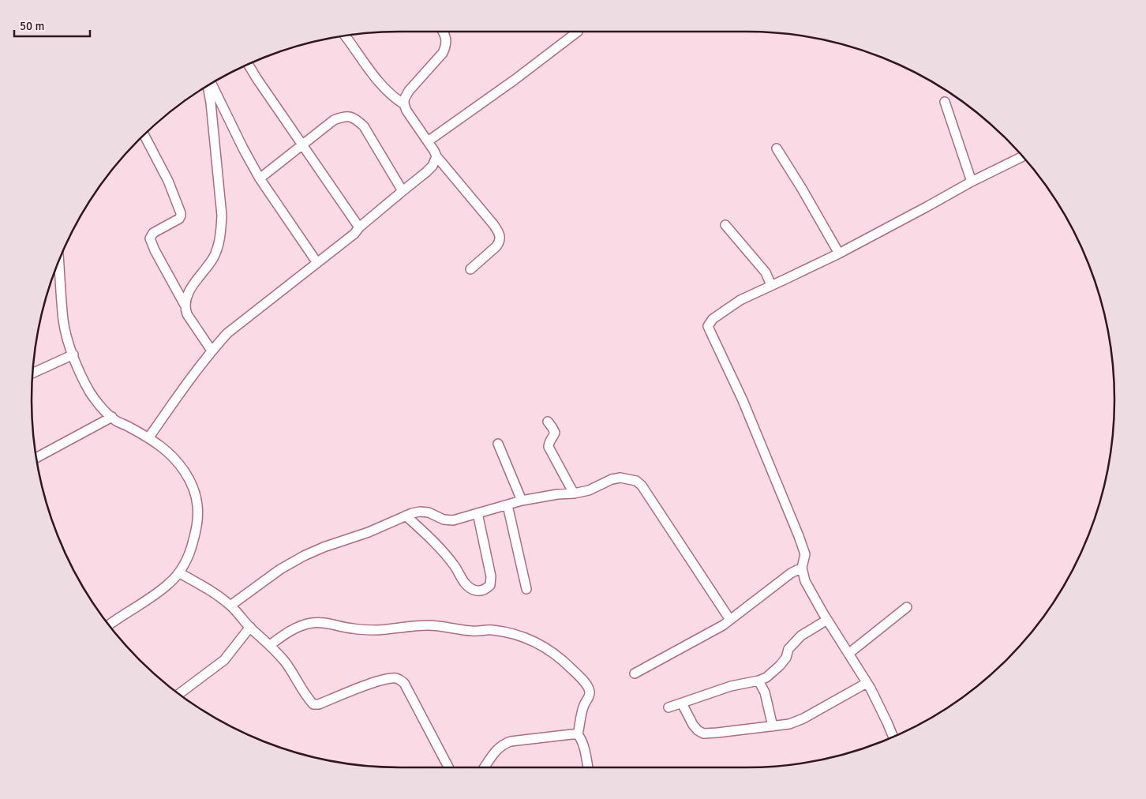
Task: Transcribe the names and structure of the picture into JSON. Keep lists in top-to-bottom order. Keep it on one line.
{"scale_bar":"50 m"}
